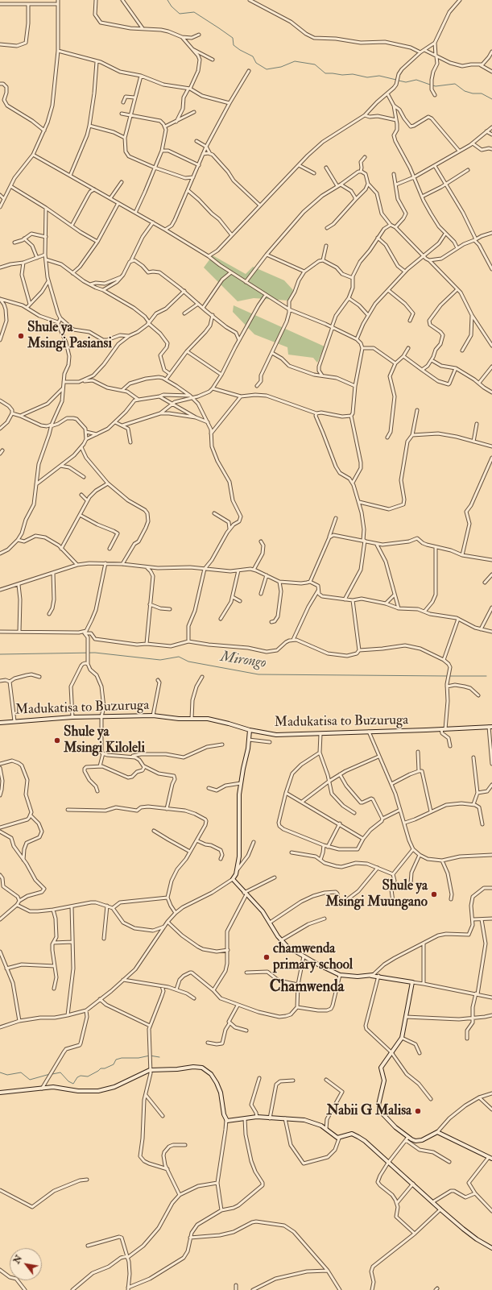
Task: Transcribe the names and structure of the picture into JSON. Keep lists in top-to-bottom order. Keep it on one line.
{"streets":{"street":["Madukatisa to Buzuruga"]},"districts":["Chamwenda"],"water":["Mirongo"],"places":["Shule ya Msingi Pasiansi","Shule ya Msingi Kiloleli","Shule ya Msingi Muungano","chamwenda primary school","Nabii G Malisa"],"north":"top left"}
